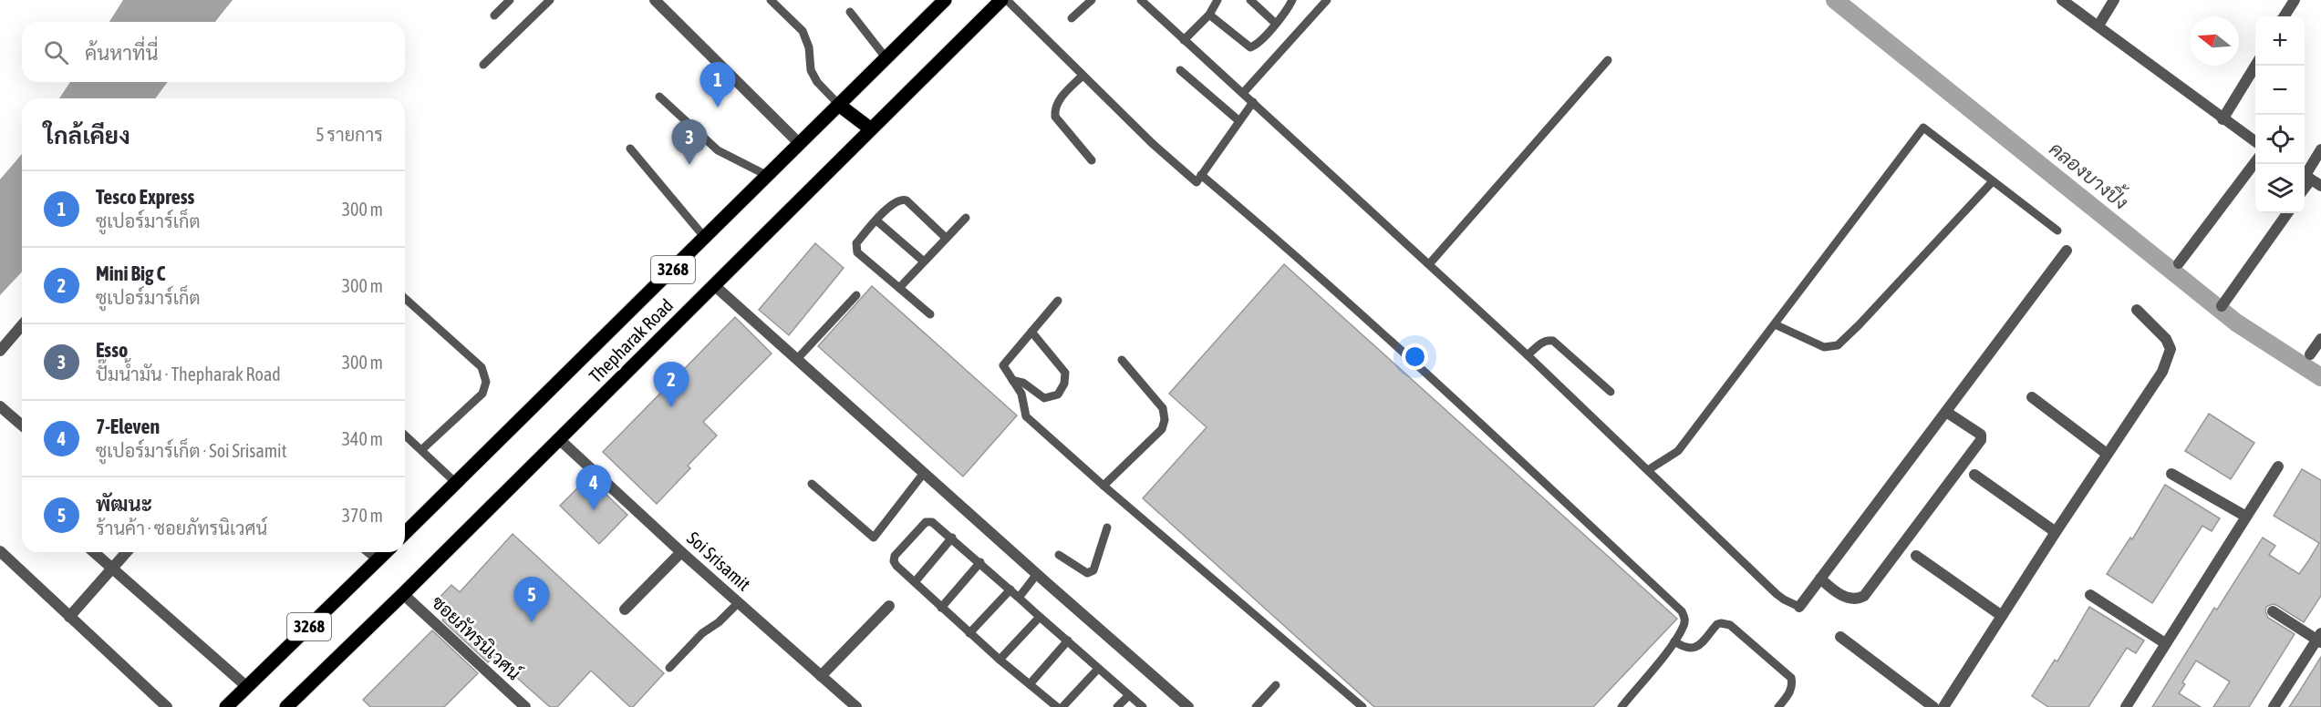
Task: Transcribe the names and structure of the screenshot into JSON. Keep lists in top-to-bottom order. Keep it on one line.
{"streets":{"main road":["3268","Thepharak Road"],"street":["Soi Srisamit","ซอยภัทรนิเวศน์"]},"crossings":[["Thepharak Road","Soi Srisamit"],["Thepharak Road","ซอยภัทรนิเวศน์"]],"water":["คลองบางปิ้ง"],"north":"left","page":{"map_buttons":["+","−"],"search":"ค้นหาที่นี่","pins":["1","3","2","4","5"],"heading":["ใกล้เคียง","5 รายการ"],"list":[{"mark":"1","name":"Tesco Express","note":"ซูเปอร์มาร์เก็ต","value":"300 m"},{"mark":"2","name":"Mini Big C","note":"ซูเปอร์มาร์เก็ต","value":"300 m"},{"mark":"3","name":"Esso","note":"ปั๊มน้ำมัน · Thepharak Road","value":"300 m"},{"mark":"4","name":"7-Eleven","note":"ซูเปอร์มาร์เก็ต · Soi Srisamit","value":"340 m"},{"mark":"5","name":"พัฒนะ","note":"ร้านค้า · ซอยภัทรนิเวศน์","value":"370 m"}]}}
